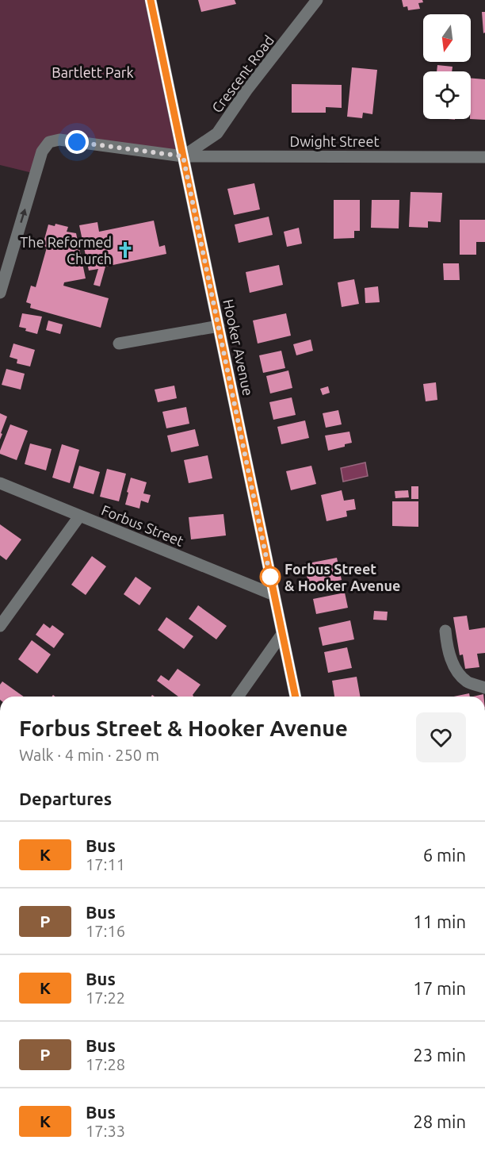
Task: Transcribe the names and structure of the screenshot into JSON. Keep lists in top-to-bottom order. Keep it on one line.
{"streets":{"street":["Crescent Road","Dwight Street","Hooker Avenue","Forbus Street"]},"crossings":[["Crescent Road","Dwight Street"],["Crescent Road","Hooker Avenue"],["Dwight Street","Hooker Avenue"],["Hooker Avenue","Forbus Street"]],"parks":["Bartlett Park"],"places":{"church":["The Reformed Church"],"other":["Forbus Street & Hooker Avenue"]},"lines":["bus line K"],"north":"bottom","page":{"heading":[["Forbus Street & Hooker Avenue","Walk · 4 min · 250 m"],"Departures"],"list":[{"mark":"K","name":"Bus","note":"17:11","value":"6 min"},{"mark":"P","name":"Bus","note":"17:16","value":"11 min"},{"mark":"K","name":"Bus","note":"17:22","value":"17 min"},{"mark":"P","name":"Bus","note":"17:28","value":"23 min"},{"mark":"K","name":"Bus","note":"17:33","value":"28 min"}]}}
